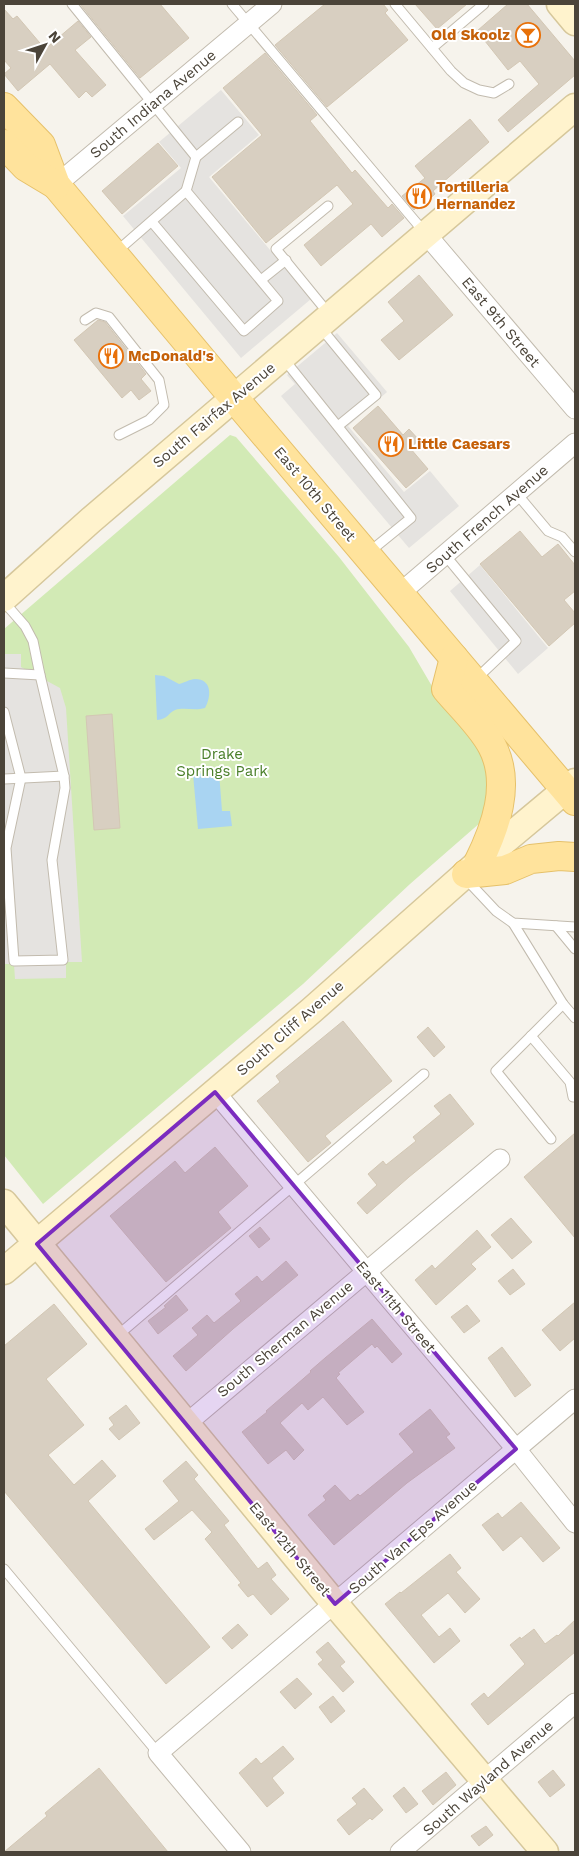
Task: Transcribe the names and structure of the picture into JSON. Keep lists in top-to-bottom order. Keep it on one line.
{"streets":{"main road":["East 10th Street"],"street":["South Indiana Avenue","East 9th Street","South Fairfax Avenue","South French Avenue","South Cliff Avenue","East 11th Street","South Sherman Avenue","South Van Eps Avenue","East 12th Street","South Wayland Avenue"]},"crossings":[["South Indiana Avenue","East 10th Street"],["East 9th Street","South Fairfax Avenue"],["South Fairfax Avenue","East 10th Street"],["East 10th Street","South French Avenue"],["East 10th Street","South Cliff Avenue"],["South Cliff Avenue","East 11th Street"],["South Cliff Avenue","East 12th Street"],["East 11th Street","South Sherman Avenue"],["East 11th Street","South Van Eps Avenue"],["South Sherman Avenue","East 12th Street"],["South Van Eps Avenue","East 12th Street"],["East 12th Street","South Wayland Avenue"]],"parks":["Drake Springs Park"],"places":{"bar":["Old Skoolz"],"restaurant":["Tortilleria Hernandez","McDonald's","Little Caesars"]},"north":"top right"}
